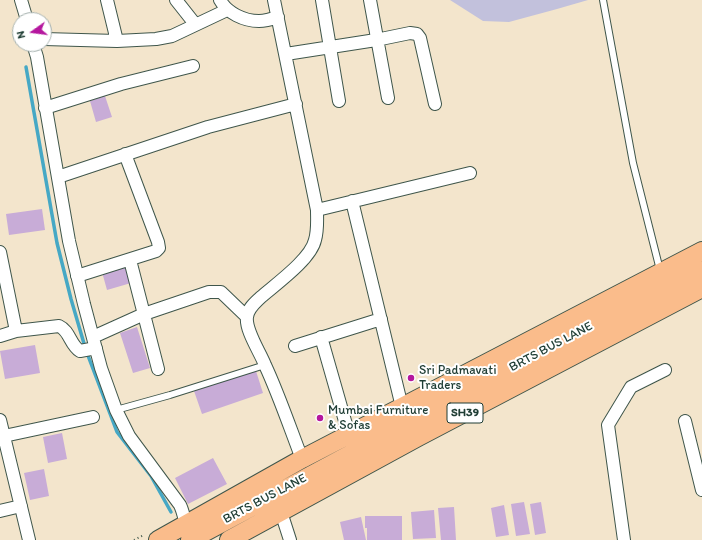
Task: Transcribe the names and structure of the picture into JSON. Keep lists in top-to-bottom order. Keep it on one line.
{"streets":{"main road":["BRTS BUS LANE","SH39"]},"crossings":[["BRTS BUS LANE","SH39"]],"places":["Sri Padmavati Traders","Mumbai Furniture & Sofas"],"north":"left"}
